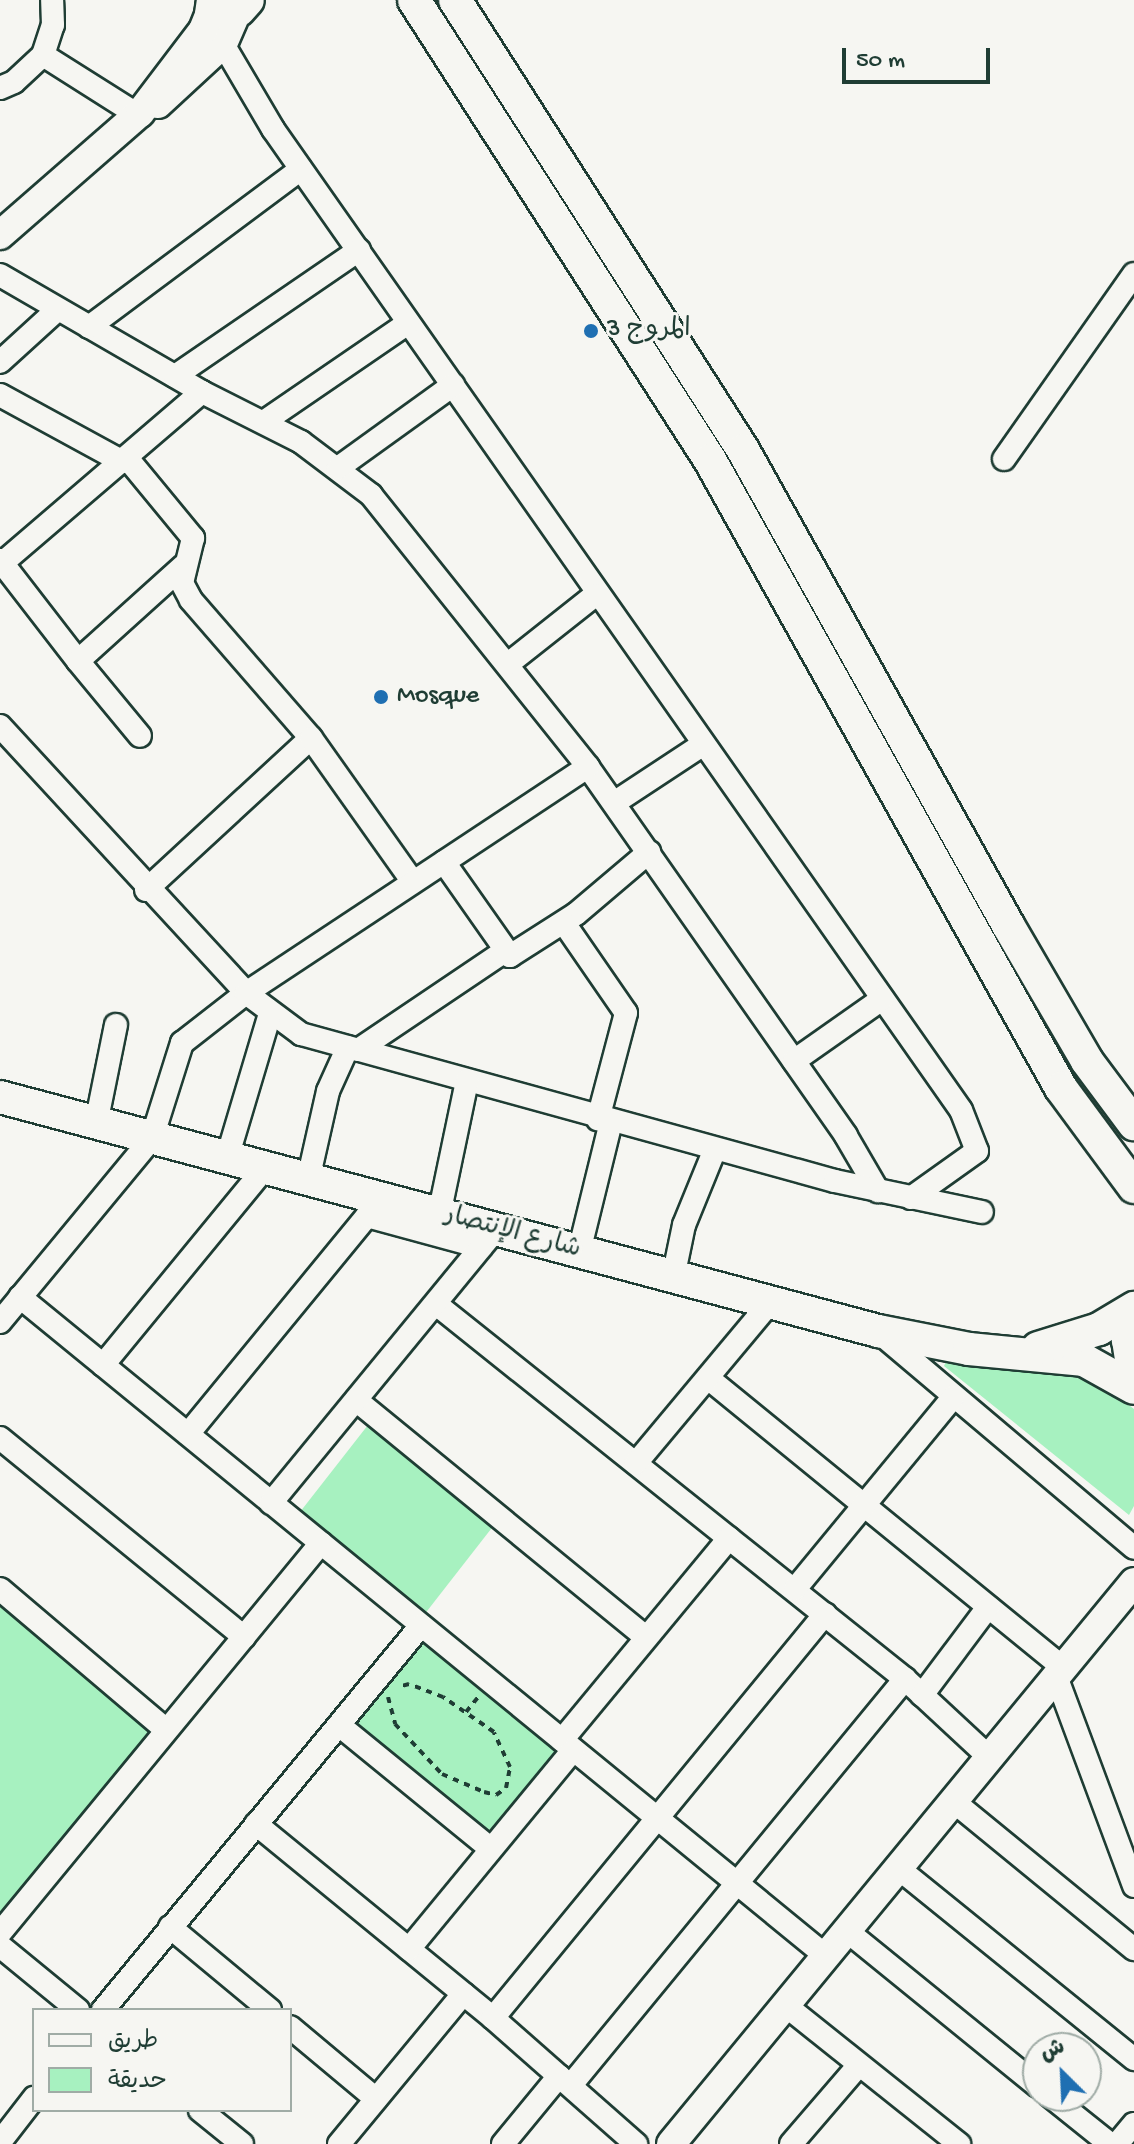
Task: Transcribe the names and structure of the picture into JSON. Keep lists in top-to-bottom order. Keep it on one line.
{"streets":{"main road":["شارع الإنتصار"]},"places":["المروج 3","Mosque"],"legend":["طريق","حديقة"],"scale_bar":"50 m","north":"top left"}
